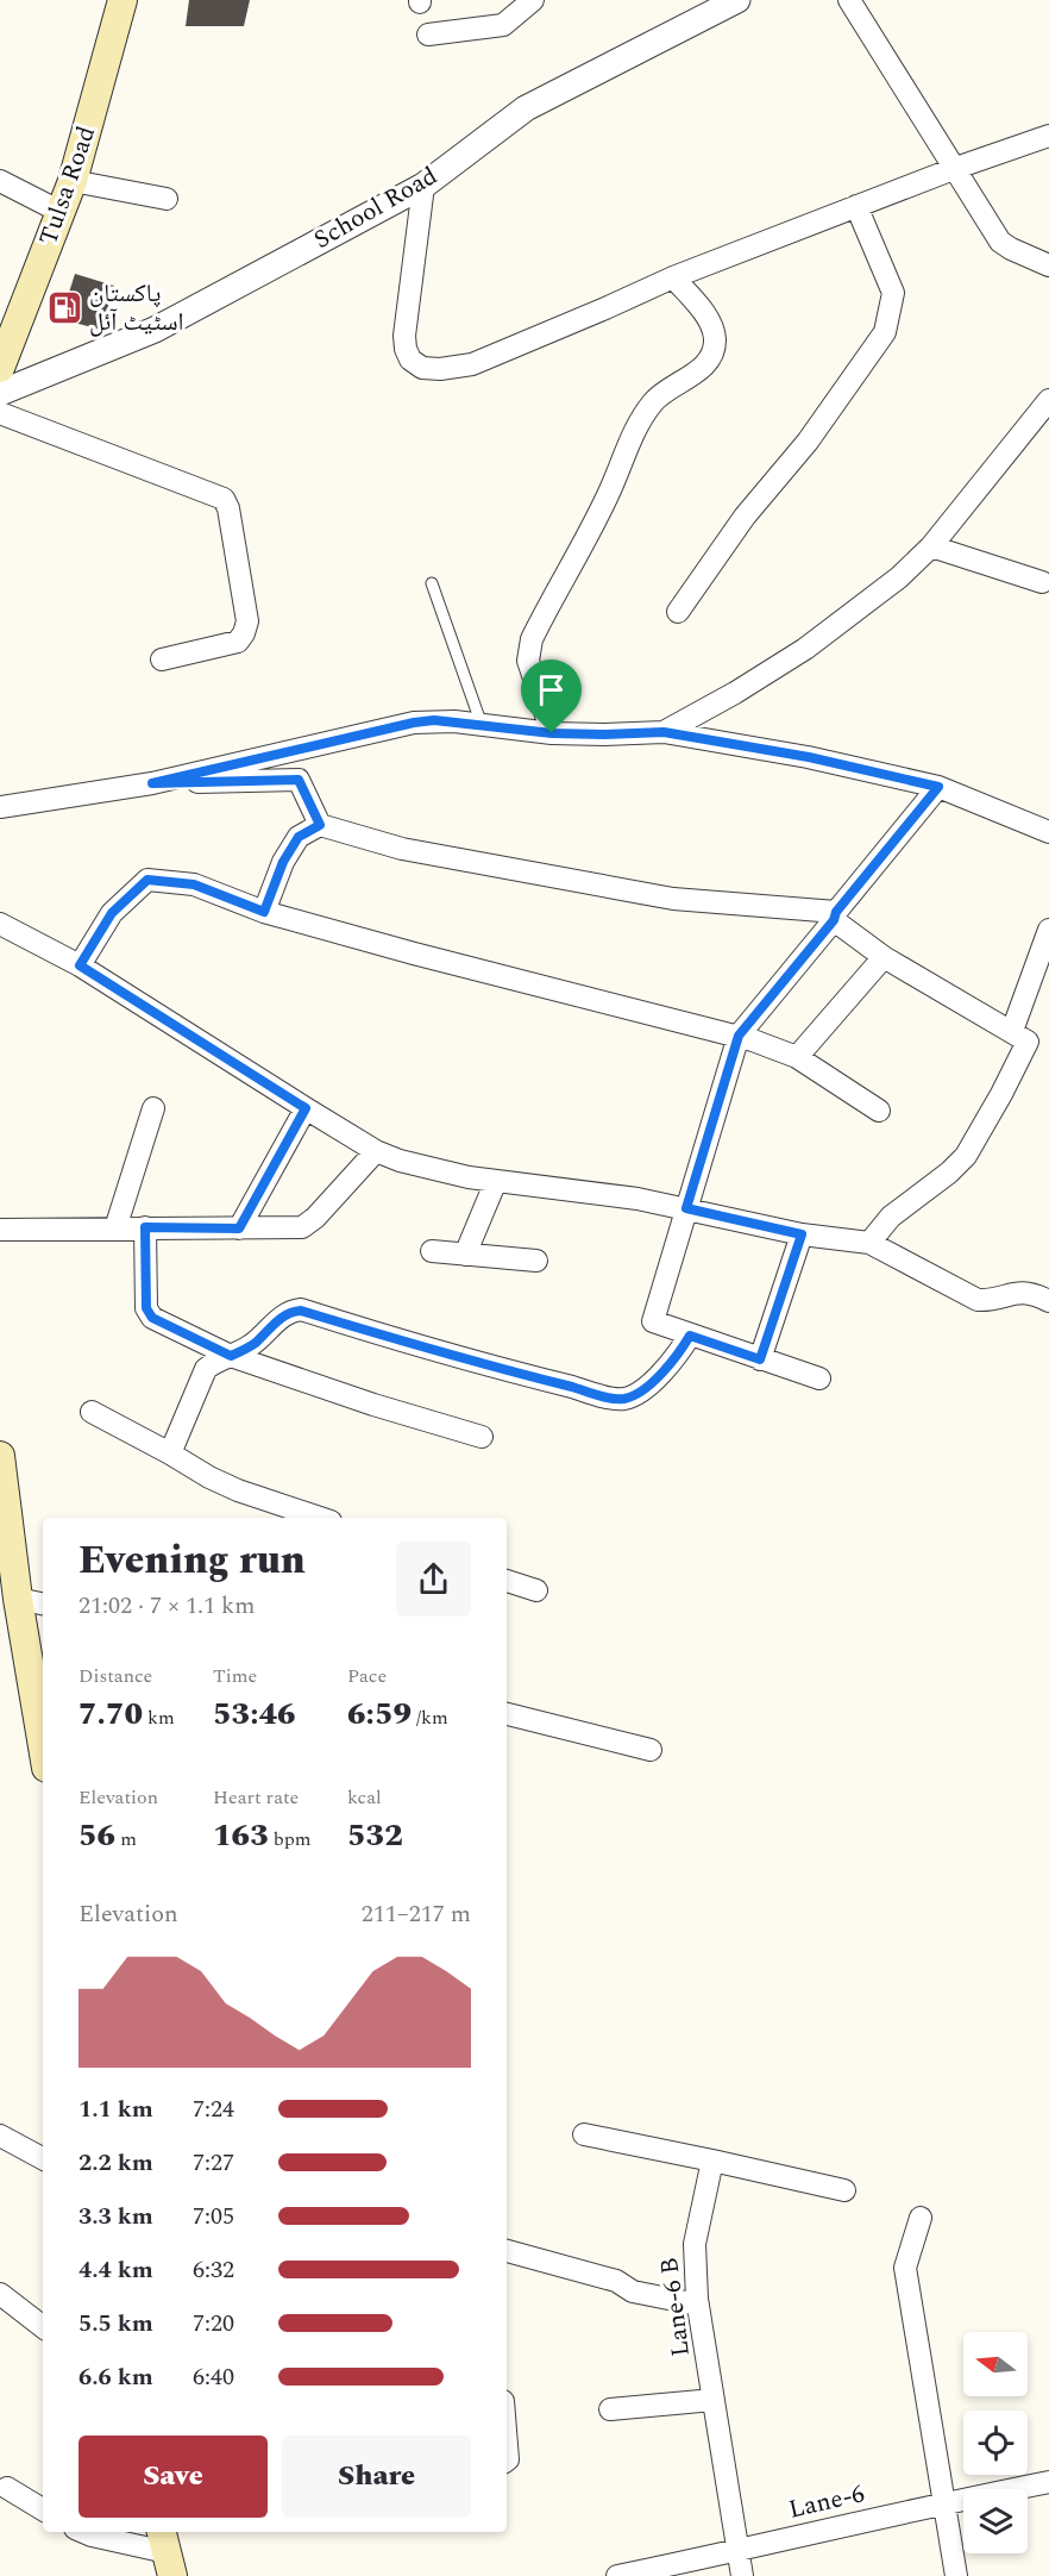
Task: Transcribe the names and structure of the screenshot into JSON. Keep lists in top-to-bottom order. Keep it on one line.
{"streets":{"main road":["Tulsa Road"],"street":["School Road","Lane-6 B","Lane-6"]},"crossings":[["Lane-6 B","Lane-6"]],"places":{"fuel station":["پاکستان اسٹیٹ آئل"]},"north":"left","page":{"heading":["Evening run","21:02 · 7 × 1.1 km"],"stats":[["Distance","7.70 km"],["Time","53:46"],["Pace","6:59 /km"],["Elevation","56 m"],["Heart rate","163 bpm"],["kcal","532"]],"chart":["Elevation","211–217 m"],"list":[{"name":"1.1 km","note":"7:24"},{"name":"2.2 km","note":"7:27"},{"name":"3.3 km","note":"7:05"},{"name":"4.4 km","note":"6:32"},{"name":"5.5 km","note":"7:20"},{"name":"6.6 km","note":"6:40"}],"buttons":["Save","Share"]}}
